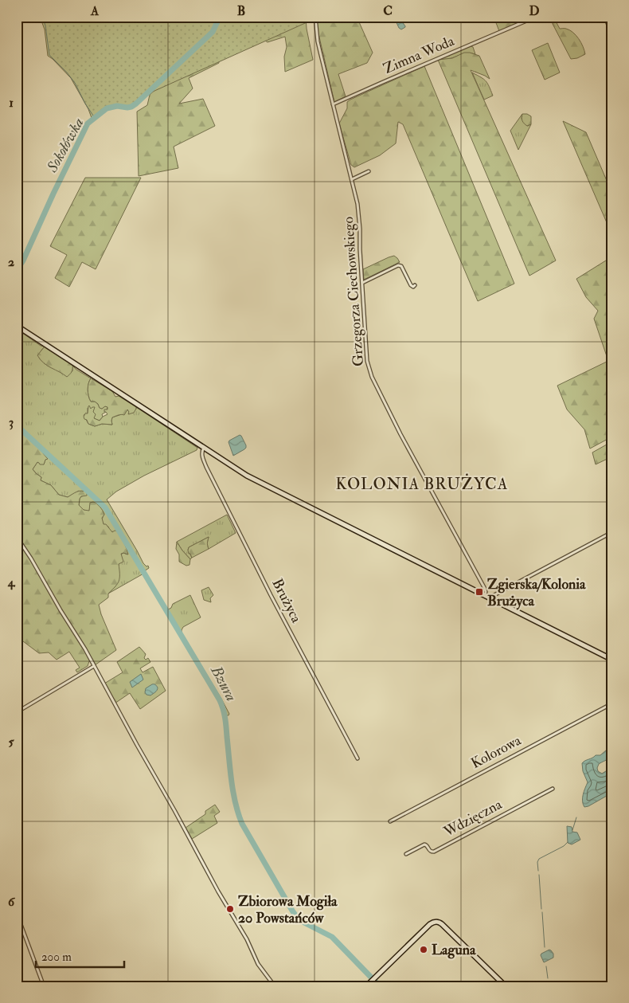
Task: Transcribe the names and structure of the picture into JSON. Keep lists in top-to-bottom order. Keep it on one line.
{"streets":{"street":["Zimna Woda","Grzegorza Ciechowskiego","Brużyca","Kolorowa","Wdzięczna"]},"crossings":[["Zimna Woda","Grzegorza Ciechowskiego"]],"districts":["KOLONIA BRUŻYCA"],"water":["Sokołówka","Bzura"],"places":{"transit":["Zgierska/Kolonia Brużyca"],"other":["Zbiorowa Mogiła 20 Powstańców","Laguna"]},"scale_bar":"200 m","grid":{"columns":["A","B","C","D"],"rows":["1","2","3","4","5","6"]}}
